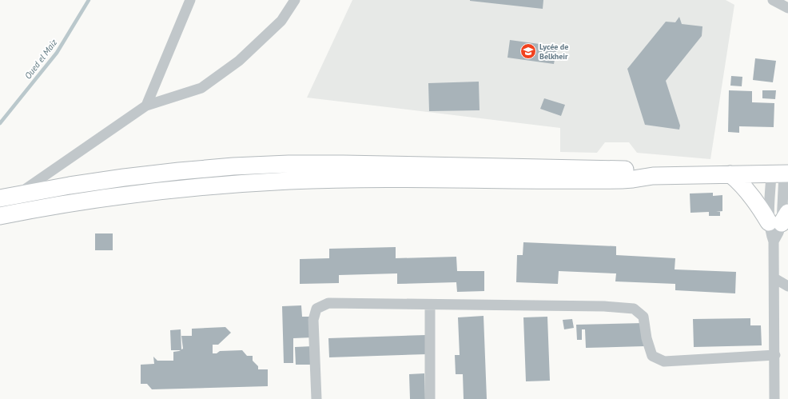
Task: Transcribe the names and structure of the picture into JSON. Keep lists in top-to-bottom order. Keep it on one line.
{"water":["Oued el Maiz"],"places":{"school or university":["Lycée de Belkheir"]}}
